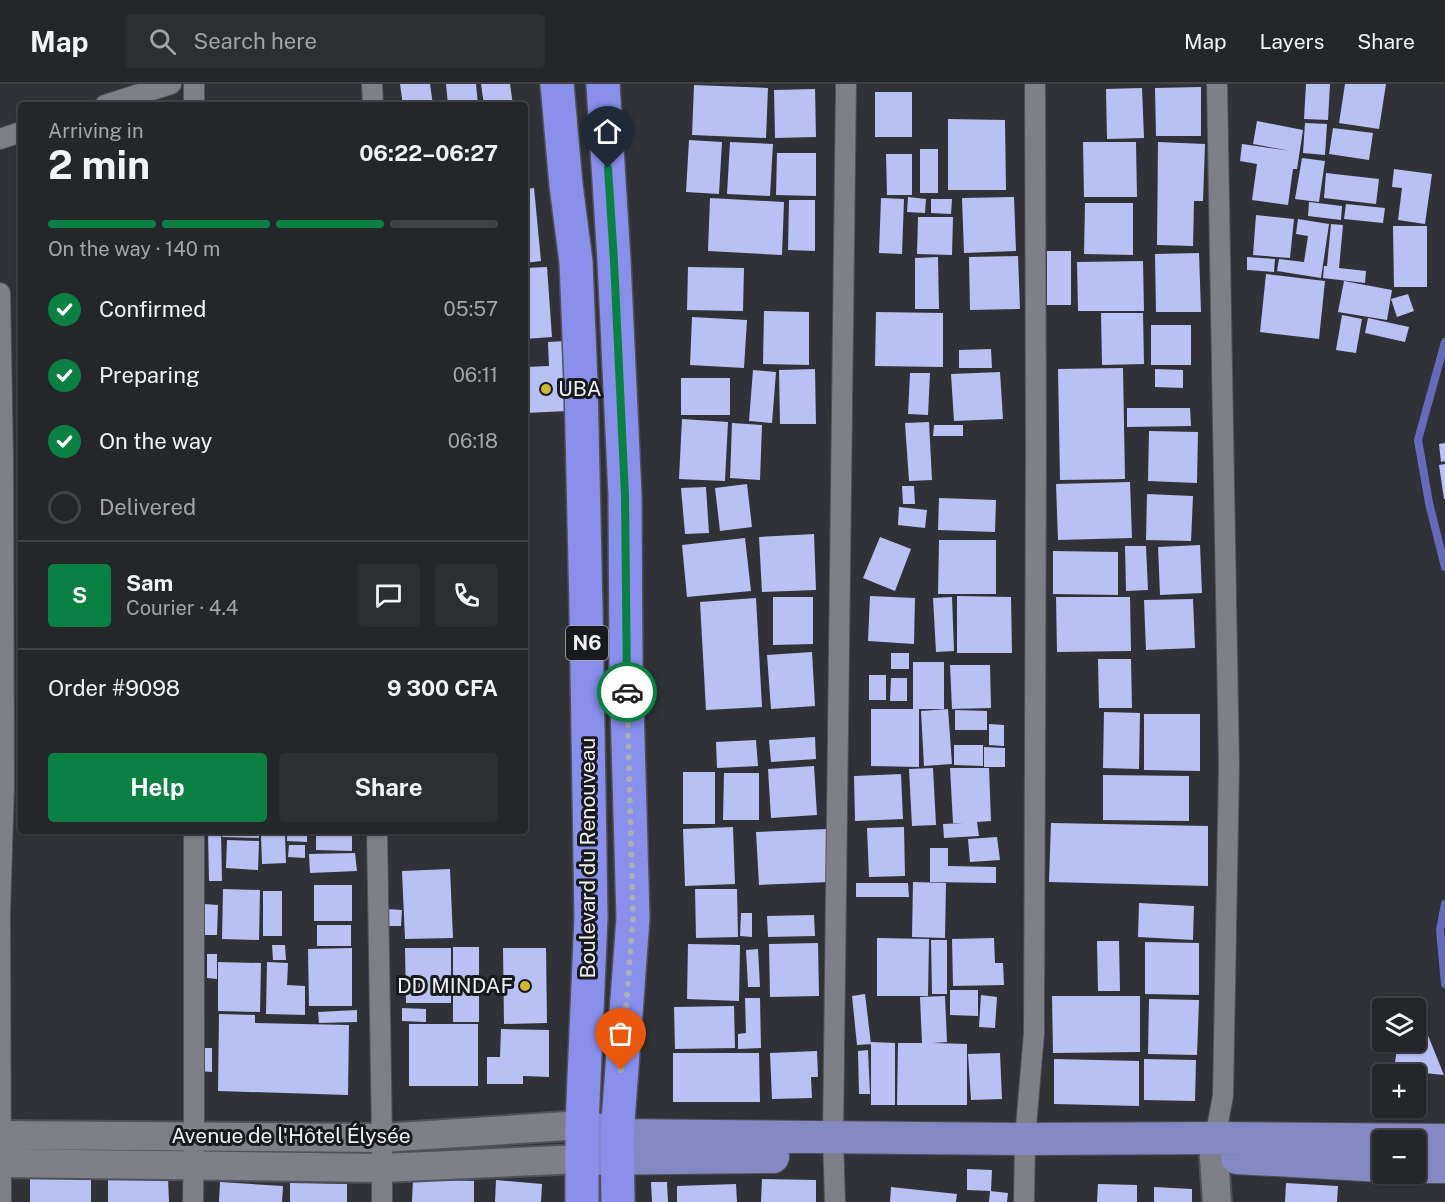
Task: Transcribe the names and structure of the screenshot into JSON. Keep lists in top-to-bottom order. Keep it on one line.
{"streets":{"highway":["N6","Boulevard du Renouveau"],"street":["Avenue de l'Hôtel Élysée"]},"crossings":[["Boulevard du Renouveau","Avenue de l'Hôtel Élysée"]],"places":["UBA","DD MINDAF"],"page":{"header":"Map","search":"Search here","nav":["Map","Layers","Share"],"heading":["2 min","Arriving in","06:22–06:27"],"panel":["Sam","Courier · 4.4","Order #9098","9 300 CFA"],"bar":"On the way · 140 m","list":[["Confirmed","05:57"],["Preparing","06:11"],["On the way","06:18"],"Delivered"],"round":"S","buttons":["Help","Share"],"map_buttons":["+","−"]}}
